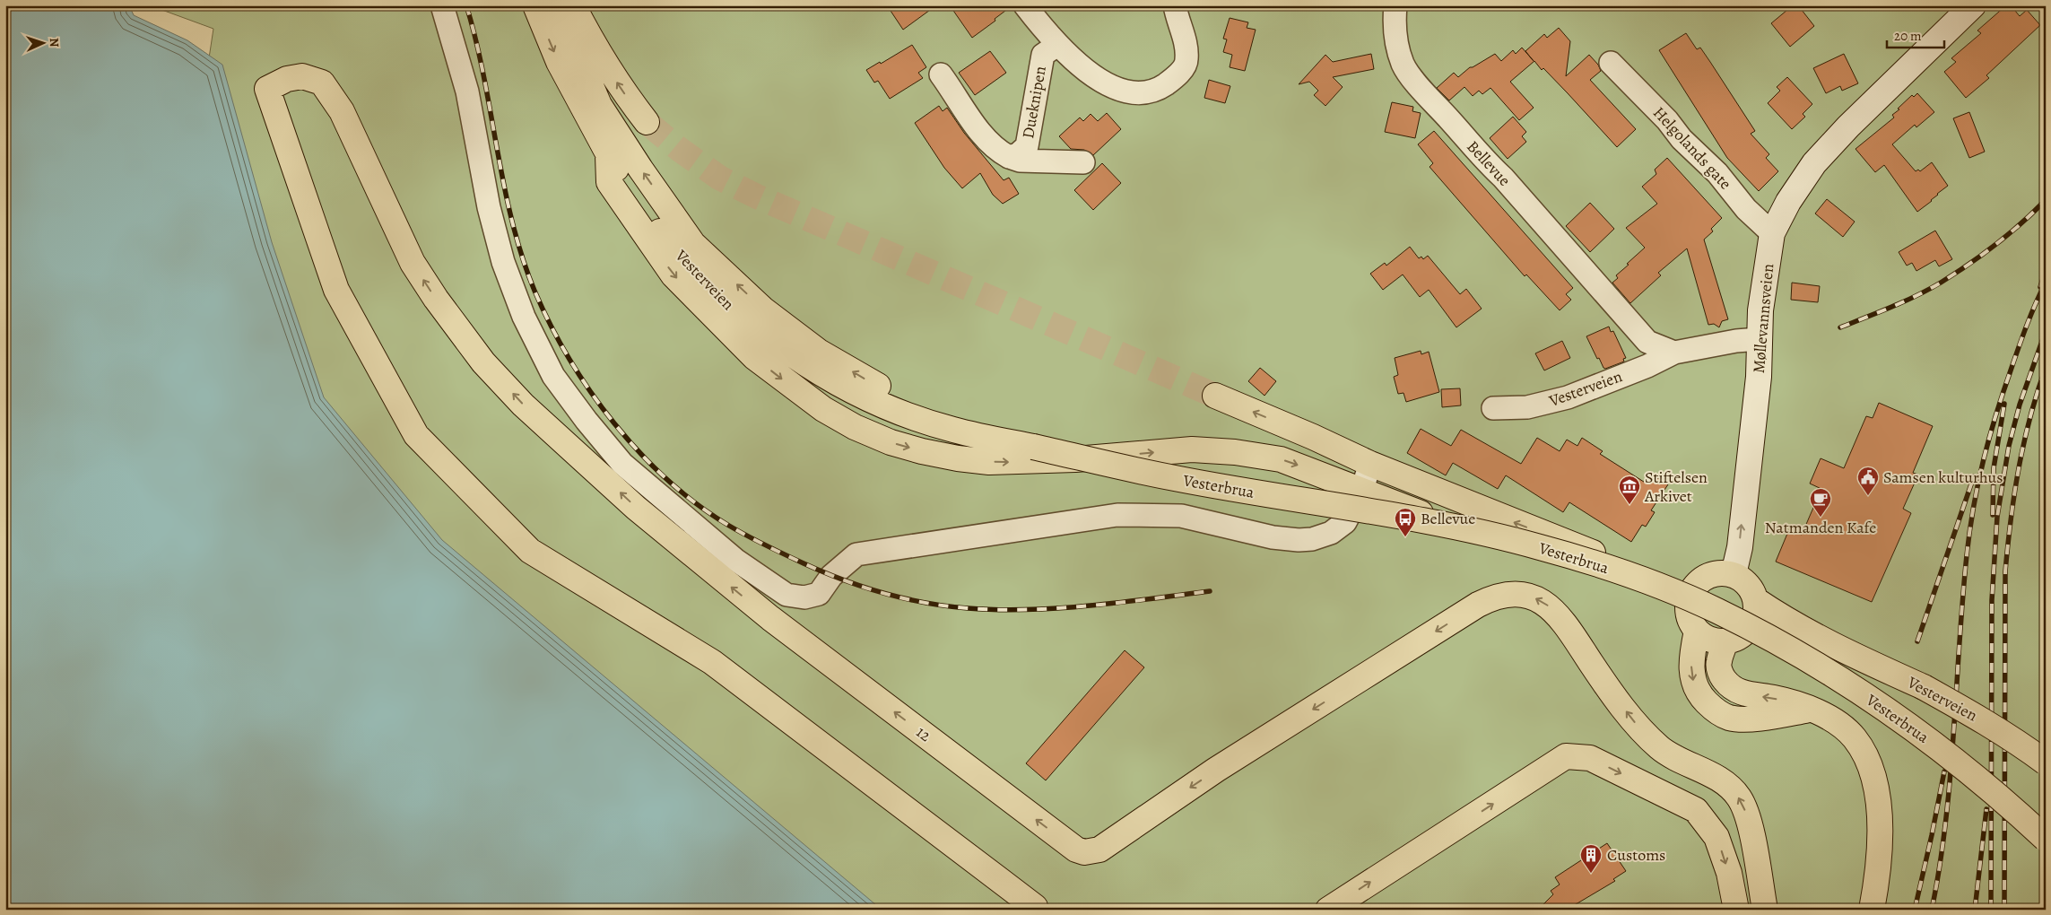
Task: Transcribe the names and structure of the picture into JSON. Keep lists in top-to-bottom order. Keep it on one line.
{"streets":{"highway":["Vesterveien","Vesterbrua","12"],"main road":["Møllevannsveien"],"street":["Dueknipen","Helgolands gate","Bellevue"]},"crossings":[["Helgolands gate","Møllevannsveien"],["Bellevue","Vesterveien"],["Vesterveien","Møllevannsveien"],["Vesterveien","Vesterbrua"]],"one_way":["Møllevannsveien"],"places":{"public building":["Samsen kulturhus"],"museum":["Stiftelsen Arkivet"],"cafe":["Natmanden Kafe"],"bus stop":["Bellevue"],"building":["Customs"]},"scale_bar":"20 m","north":"right"}
